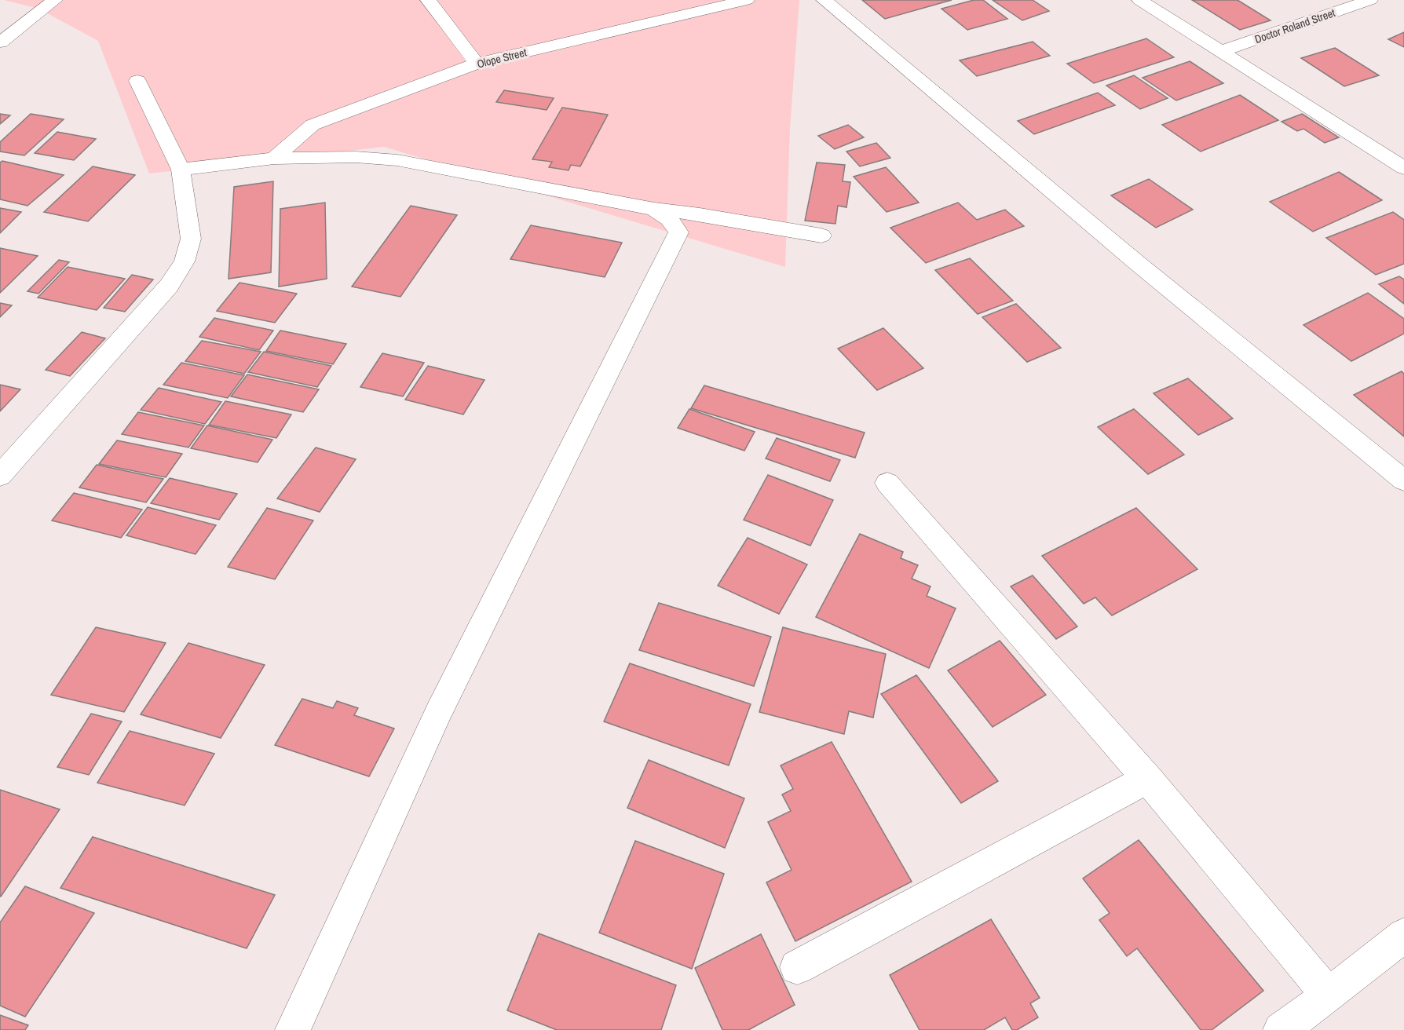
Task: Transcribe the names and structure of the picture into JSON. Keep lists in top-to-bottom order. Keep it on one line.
{"streets":{"street":["Doctor Roland Street","Olope Street"]}}
